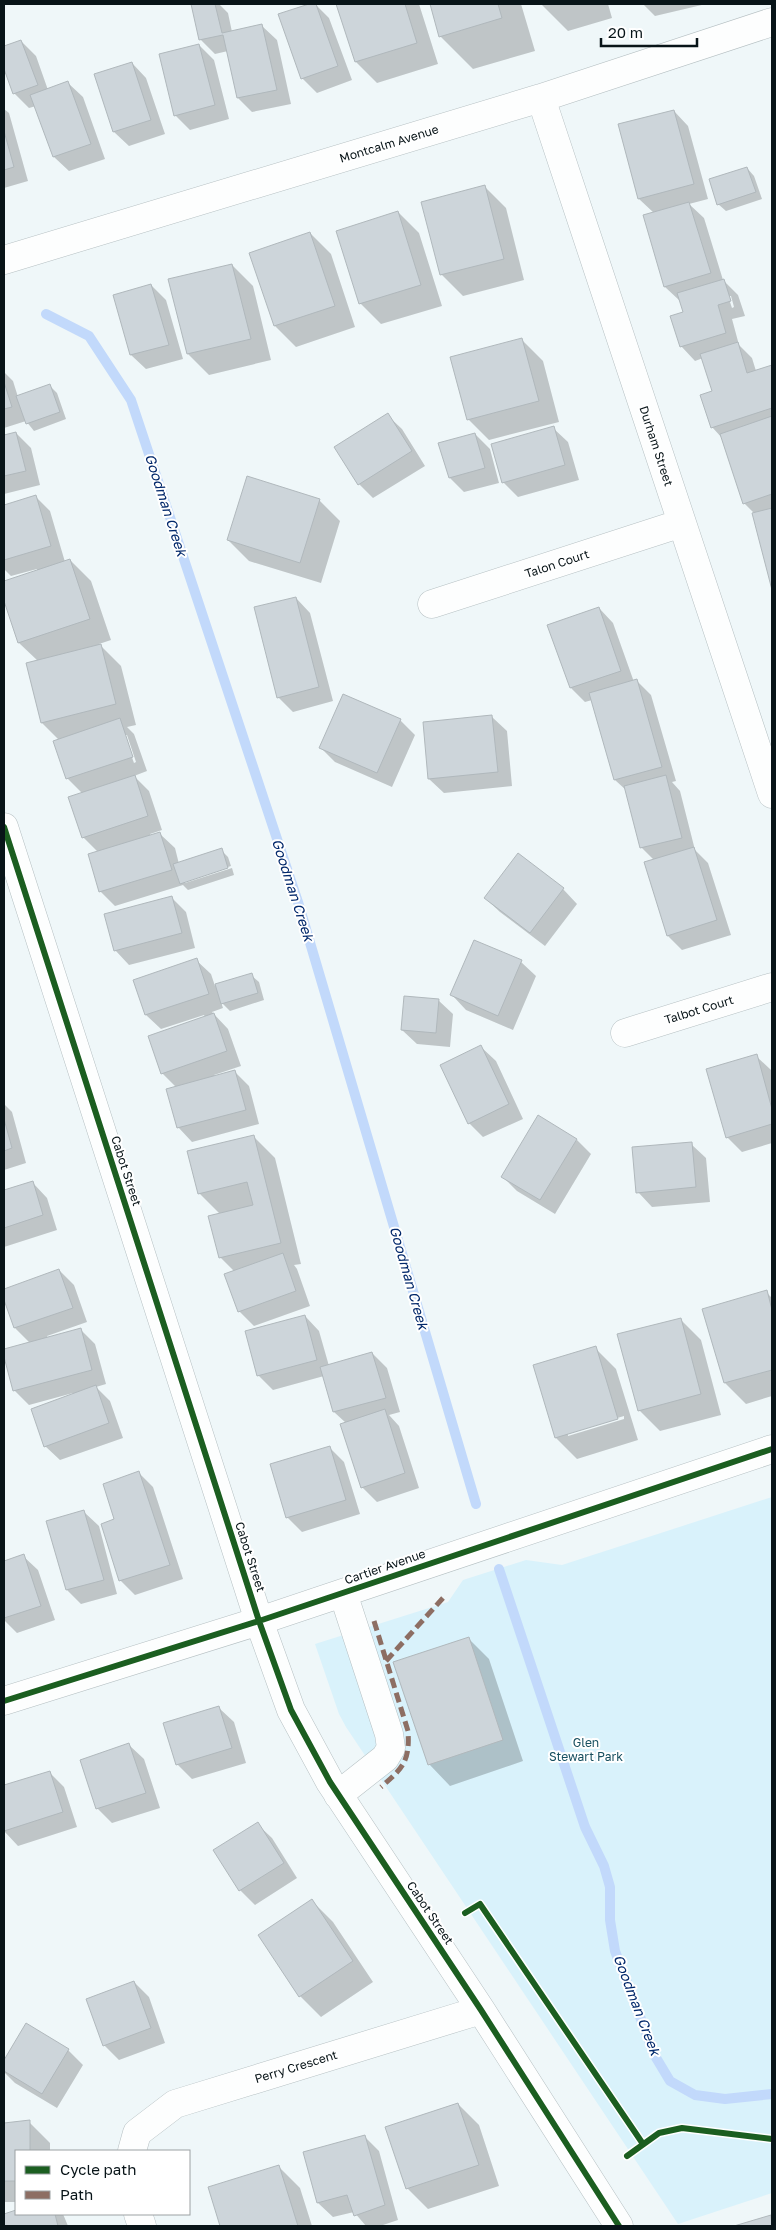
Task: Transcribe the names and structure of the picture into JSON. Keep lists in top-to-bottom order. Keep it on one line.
{"streets":{"street":["Montcalm Avenue","Durham Street","Talon Court","Talbot Court","Cabot Street","Cartier Avenue","Perry Crescent"]},"crossings":[["Montcalm Avenue","Durham Street"],["Durham Street","Talon Court"],["Cabot Street","Cartier Avenue"],["Cabot Street","Perry Crescent"]],"water":["Goodman Creek"],"parks":["Glen Stewart Park"],"legend":["Cycle path","Path"],"scale_bar":"20 m"}
